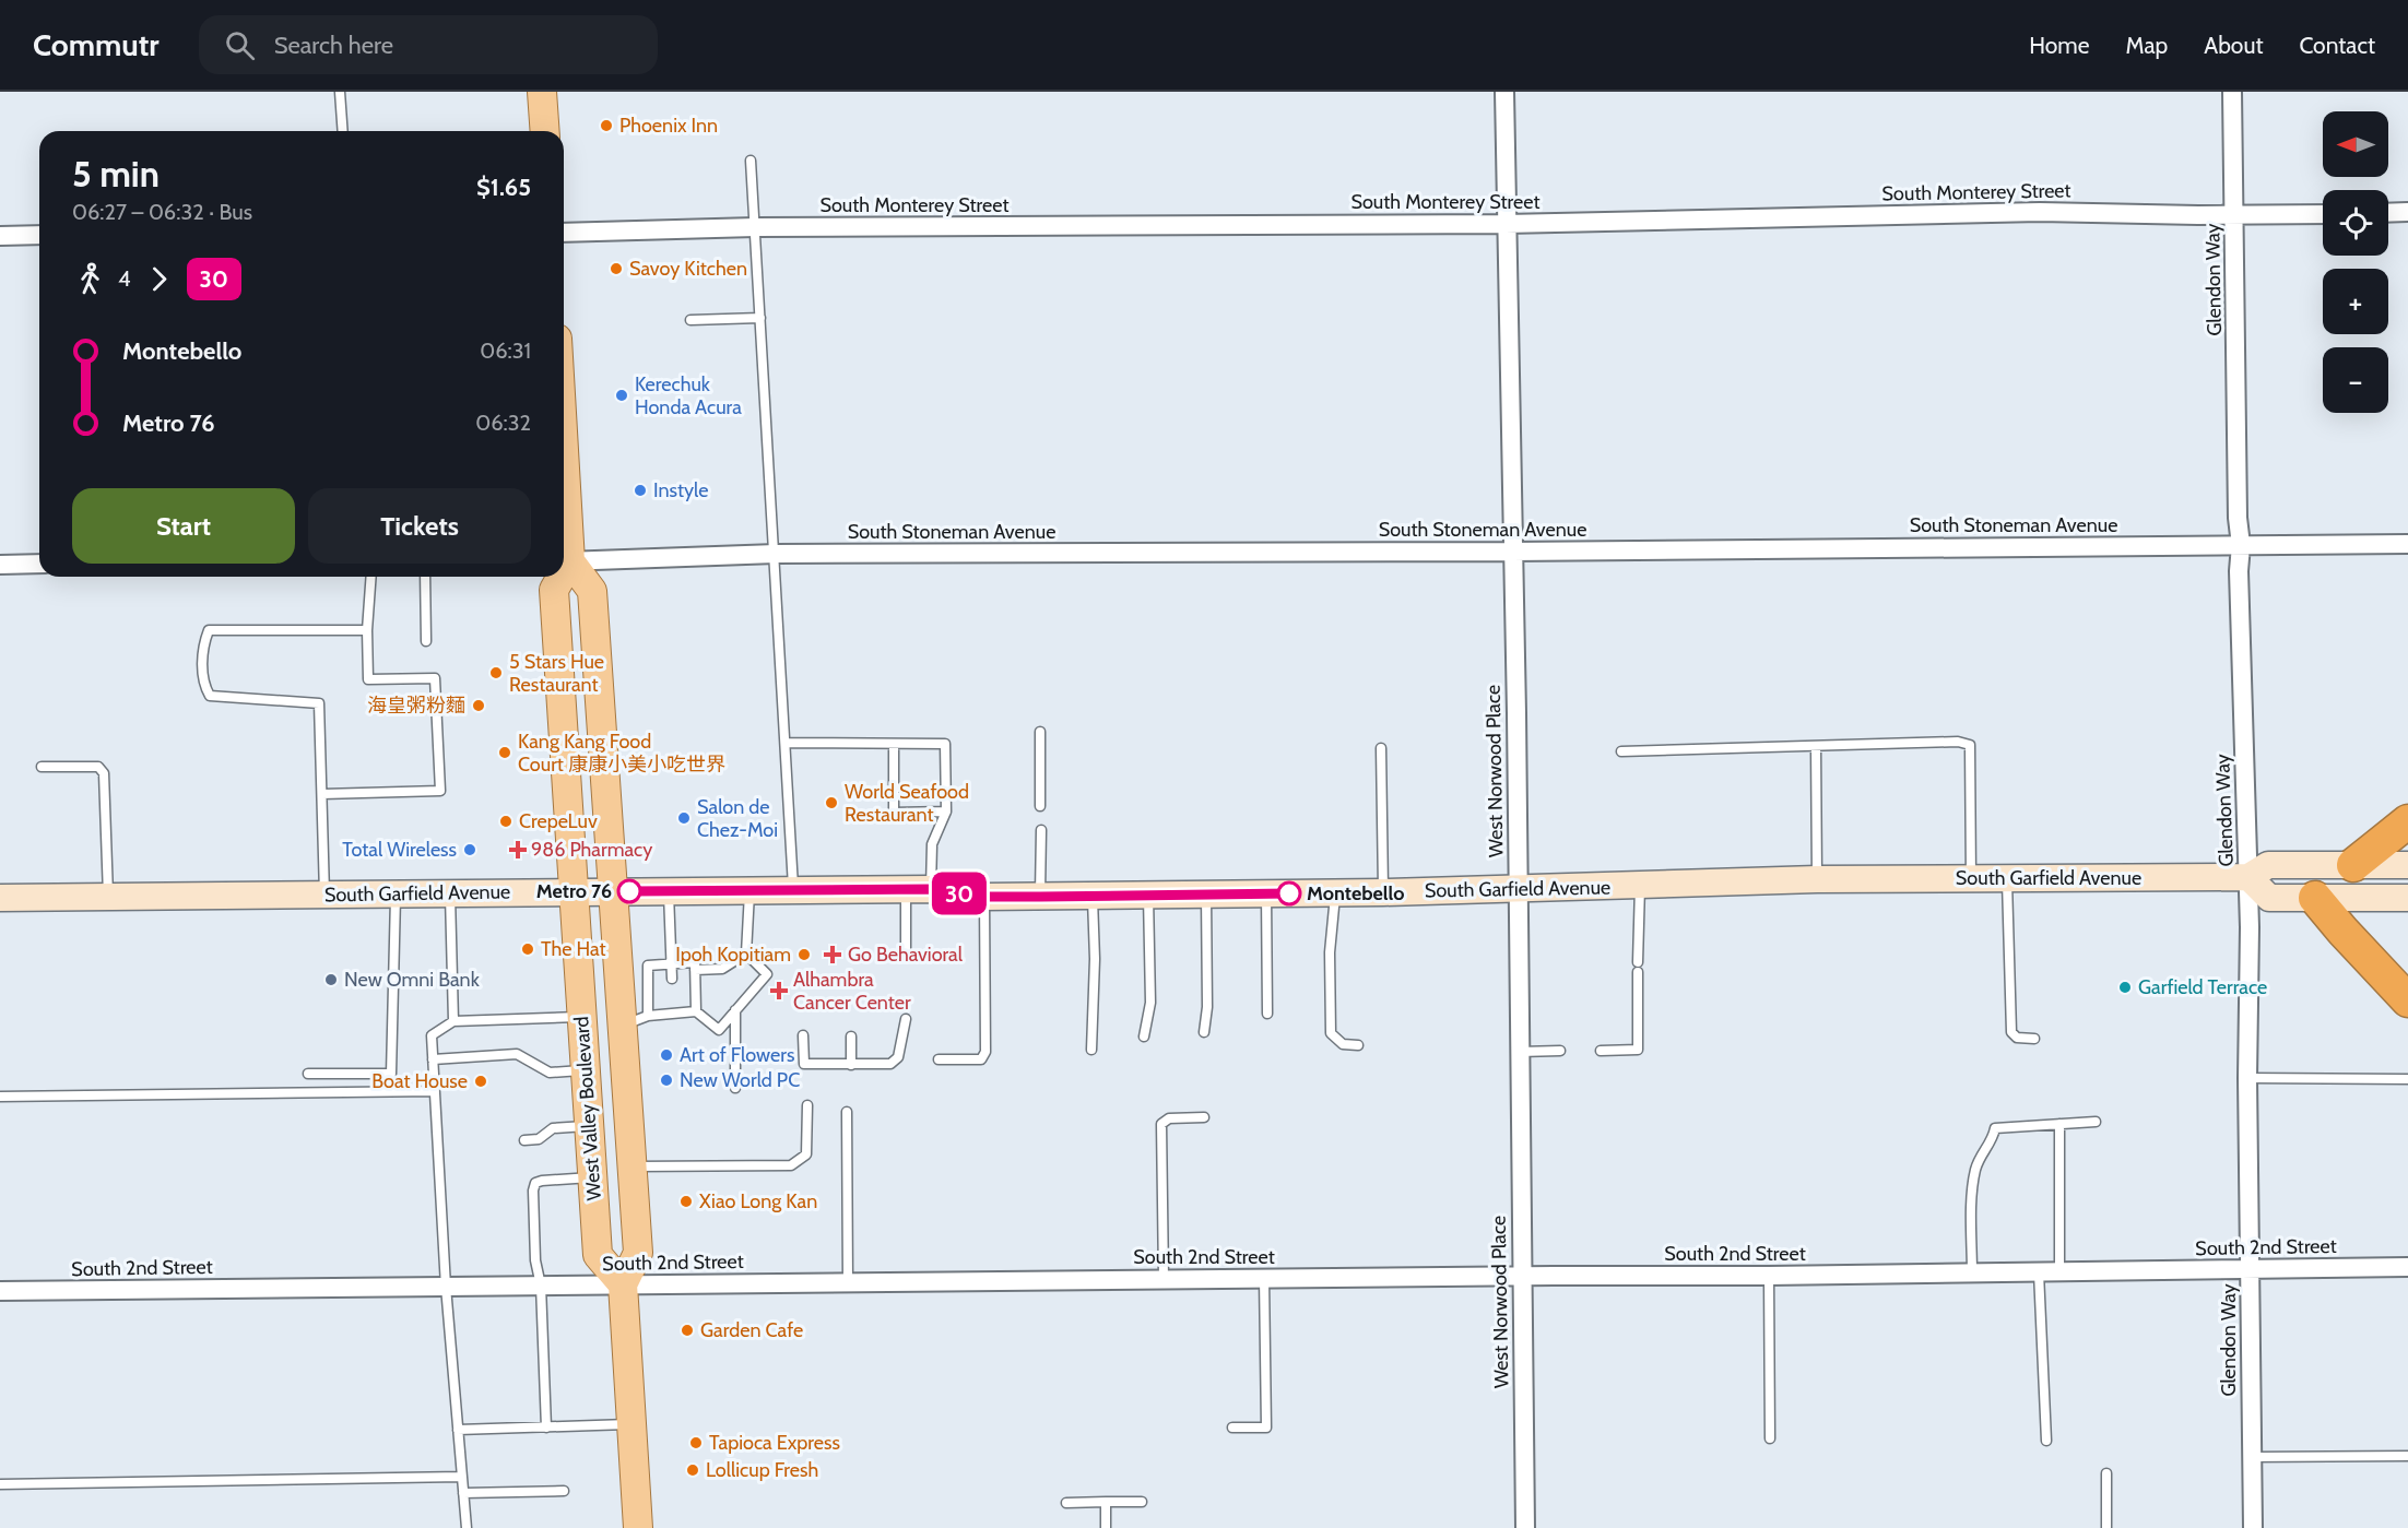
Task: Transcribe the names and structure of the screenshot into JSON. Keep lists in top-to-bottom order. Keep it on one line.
{"streets":{"main road":["South Garfield Avenue","West Valley Boulevard"],"street":["South Monterey Street","Glendon Way","South Stoneman Avenue","West Norwood Place","South 2nd Street"]},"crossings":[["South Monterey Street","Glendon Way"],["South Monterey Street","West Norwood Place"],["Glendon Way","South Stoneman Avenue"],["Glendon Way","South Garfield Avenue"],["Glendon Way","South 2nd Street"],["South Stoneman Avenue","West Norwood Place"],["South Stoneman Avenue","West Valley Boulevard"],["West Norwood Place","South Garfield Avenue"],["West Norwood Place","South 2nd Street"],["South Garfield Avenue","West Valley Boulevard"],["West Valley Boulevard","South 2nd Street"]],"places":{"other":["Phoenix Inn","Savoy Kitchen","Kerechuk Honda Acura","Instyle","5 Stars Hue Restaurant","海皇粥粉麵","Kang Kang Food Court 康康小美小吃世界","World Seafood Restaurant","Salon de Chez-Moi","CrepeLuv","Total Wireless","Metro 76","Montebello","The Hat","Ipoh Kopitiam","New Omni Bank","Garfield Terrace","Art of Flowers","New World PC","Boat House","Xiao Long Kan","Garden Cafe","Tapioca Express","Lollicup Fresh"],"health":["986 Pharmacy","Go Behavioral","Alhambra Cancer Center"]},"lines":["bus line 30"],"north":"left","page":{"header":"Commutr","search":"Search here","nav":["Home","Map","About","Contact"],"on_map":"30","map_buttons":["+","−"],"heading":["5 min","06:27 – 06:32 · Bus","$1.65"],"legs":["4","30"],"list":[{"name":"Montebello","value":"06:31"},{"name":"Metro 76","value":"06:32"}],"buttons":["Start","Tickets"]}}
